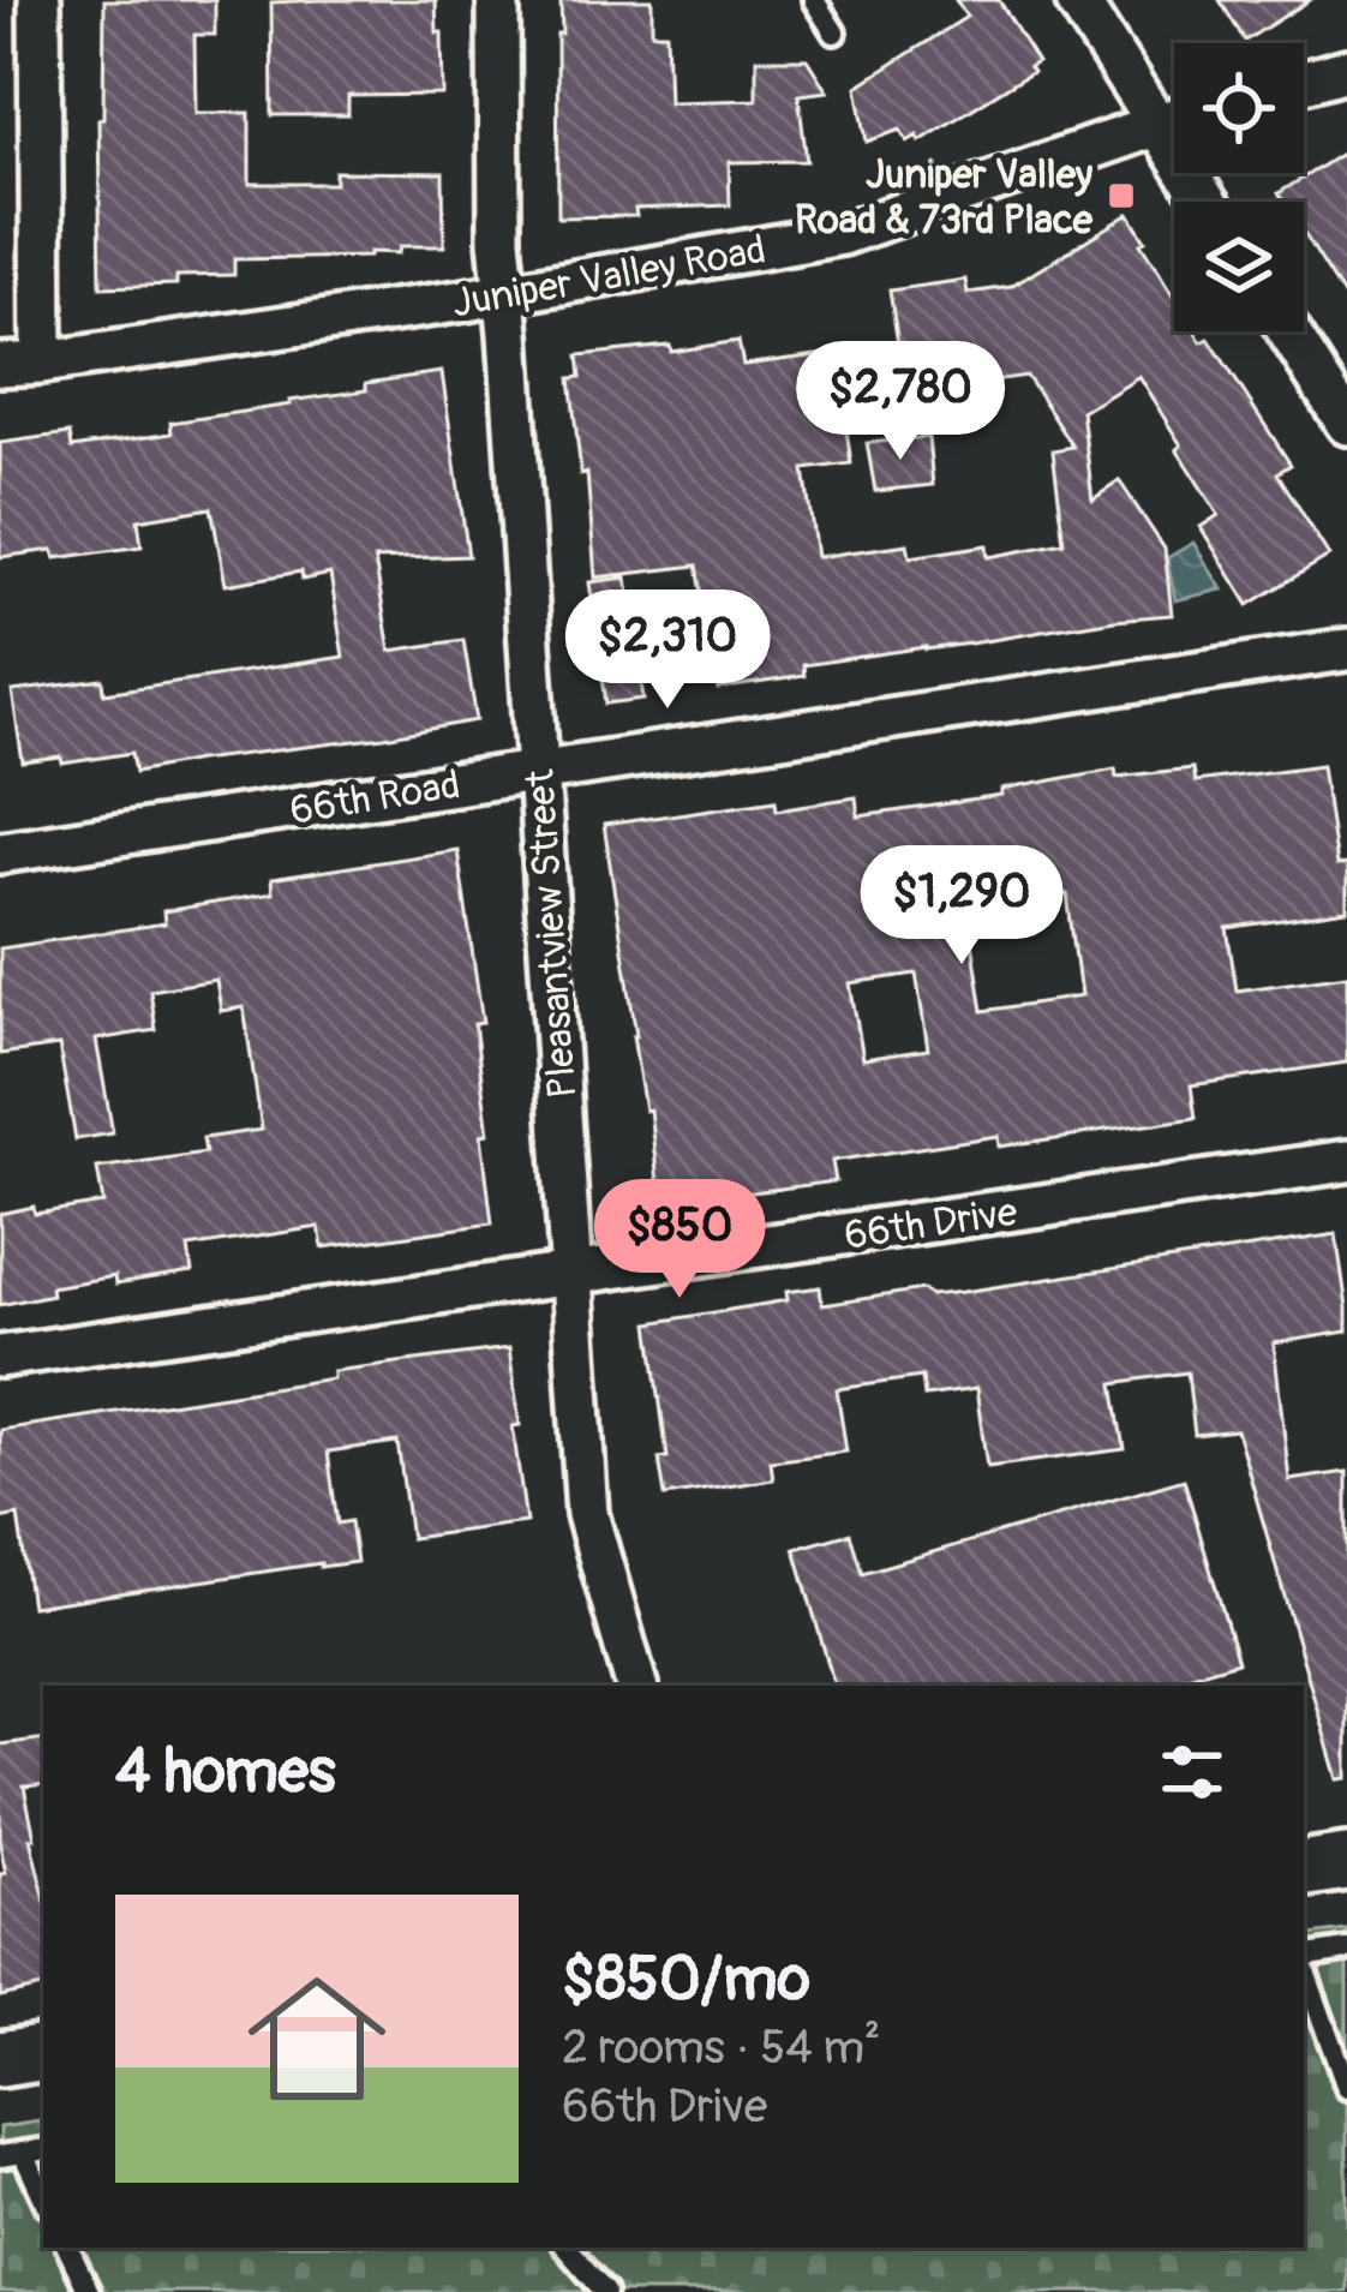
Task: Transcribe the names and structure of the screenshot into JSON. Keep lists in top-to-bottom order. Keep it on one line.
{"streets":{"street":["Juniper Valley Road","66th Road","Pleasantview Street","66th Drive"]},"crossings":[["Juniper Valley Road","Pleasantview Street"],["66th Road","Pleasantview Street"],["Pleasantview Street","66th Drive"]],"places":{"transit":["Juniper Valley Road & 73rd Place"]},"page":{"price":["$2,780","$2,310","$1,290","$850"],"heading":"4 homes","list":[{"name":"$850/mo","note":"2 rooms · 54 m² · 66th Drive"}]}}
